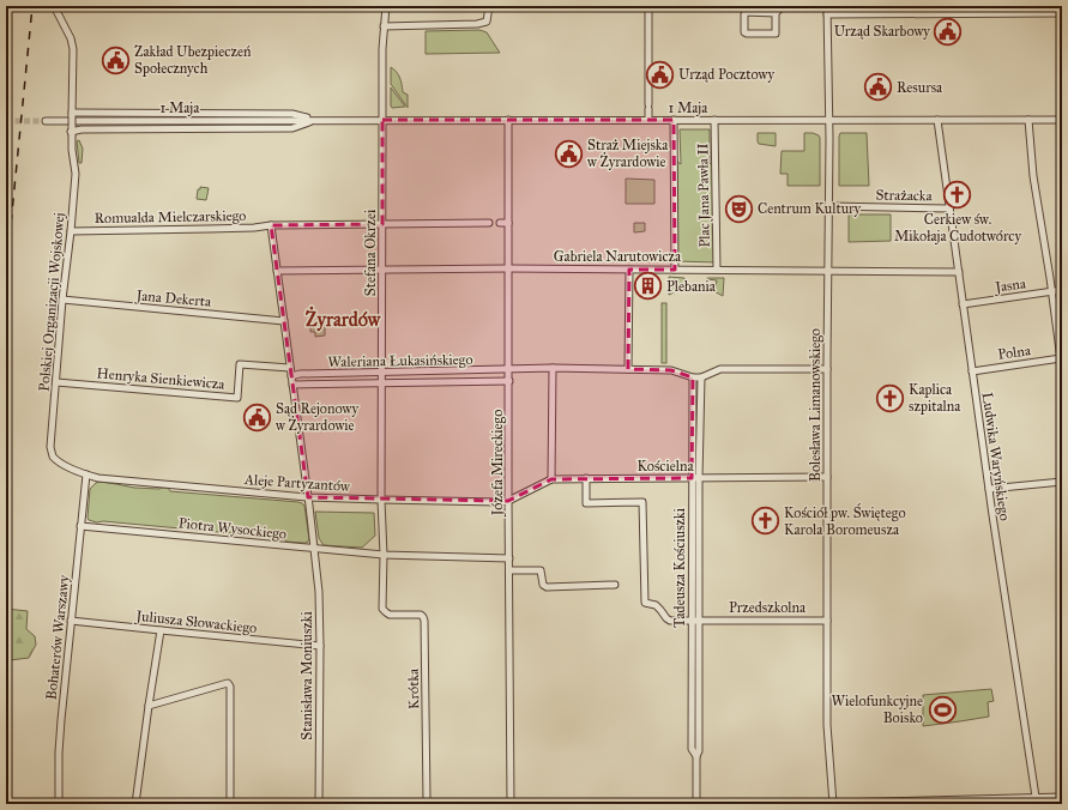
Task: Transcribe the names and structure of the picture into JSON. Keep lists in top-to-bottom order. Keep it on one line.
{"streets":{"street":["1 Maja","Plac Jana Pawła II","Strażacka","Romualda Mielczarskiego","Stefana Okrzei","Gabriela Narutowicza","Jasna","Jana Dekerta","Polskiej Organizacji Wojskowej","Polna","Waleriana Łukasińskiego","Henryka Sienkiewicza","Bolesława Limanowskiego","Ludwika Waryńskiego","Józefa Mireckiego","Kościelna","Aleje Partyzantów","Piotra Wysockiego","Tadeusza Kościuszki","Przedszkolna","Juliusza Słowackiego","Bohaterów Warszawy","Stanisława Moniuszki","Krótka"]},"crossings":[["1 Maja","Plac Jana Pawła II"],["1 Maja","Stefana Okrzei"],["1 Maja","Polskiej Organizacji Wojskowej"],["1 Maja","Bolesława Limanowskiego"],["1 Maja","Ludwika Waryńskiego"],["1 Maja","Józefa Mireckiego"],["Plac Jana Pawła II","Gabriela Narutowicza"],["Strażacka","Bolesława Limanowskiego"],["Strażacka","Ludwika Waryńskiego"],["Romualda Mielczarskiego","Stefana Okrzei"],["Romualda Mielczarskiego","Polskiej Organizacji Wojskowej"],["Romualda Mielczarskiego","Stanisława Moniuszki"],["Stefana Okrzei","Gabriela Narutowicza"],["Stefana Okrzei","Waleriana Łukasińskiego"],["Stefana Okrzei","Aleje Partyzantów"],["Gabriela Narutowicza","Bolesława Limanowskiego"],["Gabriela Narutowicza","Ludwika Waryńskiego"],["Gabriela Narutowicza","Józefa Mireckiego"],["Gabriela Narutowicza","Stanisława Moniuszki"],["Jasna","Ludwika Waryńskiego"],["Jana Dekerta","Polskiej Organizacji Wojskowej"],["Jana Dekerta","Stanisława Moniuszki"],["Polskiej Organizacji Wojskowej","Henryka Sienkiewicza"],["Polskiej Organizacji Wojskowej","Aleje Partyzantów"],["Polskiej Organizacji Wojskowej","Bohaterów Warszawy"],["Polna","Ludwika Waryńskiego"],["Waleriana Łukasińskiego","Józefa Mireckiego"],["Waleriana Łukasińskiego","Tadeusza Kościuszki"],["Waleriana Łukasińskiego","Stanisława Moniuszki"],["Henryka Sienkiewicza","Stanisława Moniuszki"],["Bolesława Limanowskiego","Kościelna"],["Bolesława Limanowskiego","Przedszkolna"],["Józefa Mireckiego","Kościelna"],["Józefa Mireckiego","Aleje Partyzantów"],["Józefa Mireckiego","Piotra Wysockiego"],["Kościelna","Aleje Partyzantów"],["Kościelna","Tadeusza Kościuszki"],["Kościelna","Przedszkolna"],["Aleje Partyzantów","Bohaterów Warszawy"],["Aleje Partyzantów","Stanisława Moniuszki"],["Piotra Wysockiego","Bohaterów Warszawy"],["Piotra Wysockiego","Stanisława Moniuszki"],["Piotra Wysockiego","Krótka"],["Tadeusza Kościuszki","Przedszkolna"],["Juliusza Słowackiego","Bohaterów Warszawy"],["Juliusza Słowackiego","Stanisława Moniuszki"]],"districts":["Żyrardów"],"places":{"public building":["Urząd Skarbowy","Zakład Ubezpieczeń Społecznych","Urząd Pocztowy","Resursa","Straż Miejska w Żyrardowie","Sąd Rejonowy w Żyrardowie"],"church":["Cerkiew św. Mikołaja Cudotwórcy","Kaplica szpitalna","Kościół pw. Świętego Karola Boromeusza"],"theatre":["Centrum Kultury"],"building":["Plebania"],"sports":["Wielofunkcyjne Boisko"]}}
